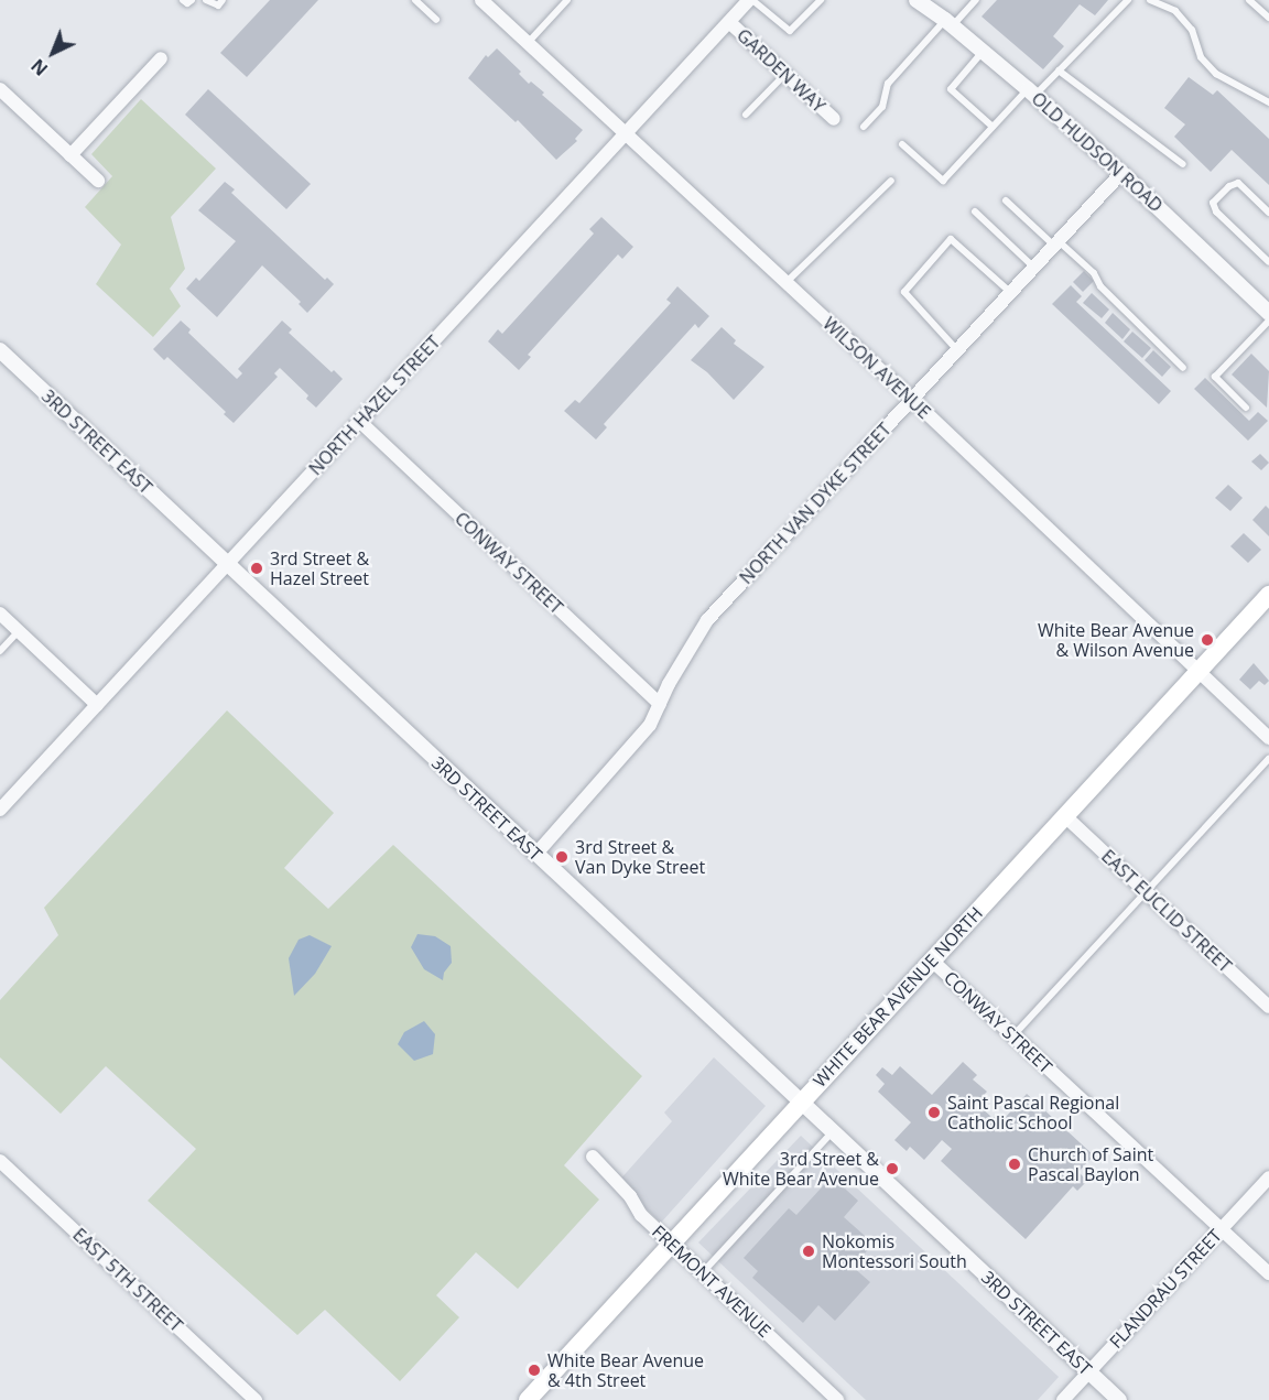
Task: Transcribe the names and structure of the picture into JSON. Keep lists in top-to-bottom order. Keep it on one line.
{"streets":{"main road":["WHITE BEAR AVENUE NORTH"],"street":["GARDEN WAY","OLD HUDSON ROAD","WILSON AVENUE","NORTH HAZEL STREET","3RD STREET EAST","NORTH VAN DYKE STREET","CONWAY STREET","EAST EUCLID STREET","EAST 5TH STREET","FREMONT AVENUE","FLANDRAU STREET"]},"crossings":[["GARDEN WAY","NORTH HAZEL STREET"],["OLD HUDSON ROAD","NORTH VAN DYKE STREET"],["WILSON AVENUE","NORTH HAZEL STREET"],["WILSON AVENUE","NORTH VAN DYKE STREET"],["WILSON AVENUE","WHITE BEAR AVENUE NORTH"],["NORTH HAZEL STREET","3RD STREET EAST"],["NORTH HAZEL STREET","CONWAY STREET"],["3RD STREET EAST","NORTH VAN DYKE STREET"],["3RD STREET EAST","WHITE BEAR AVENUE NORTH"],["3RD STREET EAST","FLANDRAU STREET"],["NORTH VAN DYKE STREET","CONWAY STREET"],["CONWAY STREET","WHITE BEAR AVENUE NORTH"],["CONWAY STREET","FLANDRAU STREET"],["EAST EUCLID STREET","WHITE BEAR AVENUE NORTH"],["WHITE BEAR AVENUE NORTH","FREMONT AVENUE"]],"places":["3rd Street & Hazel Street","White Bear Avenue & Wilson Avenue","3rd Street & Van Dyke Street","Saint Pascal Regional Catholic School","Church of Saint Pascal Baylon","3rd Street & White Bear Avenue","Nokomis Montessori South","White Bear Avenue & 4th Street"],"north":"bottom left"}
